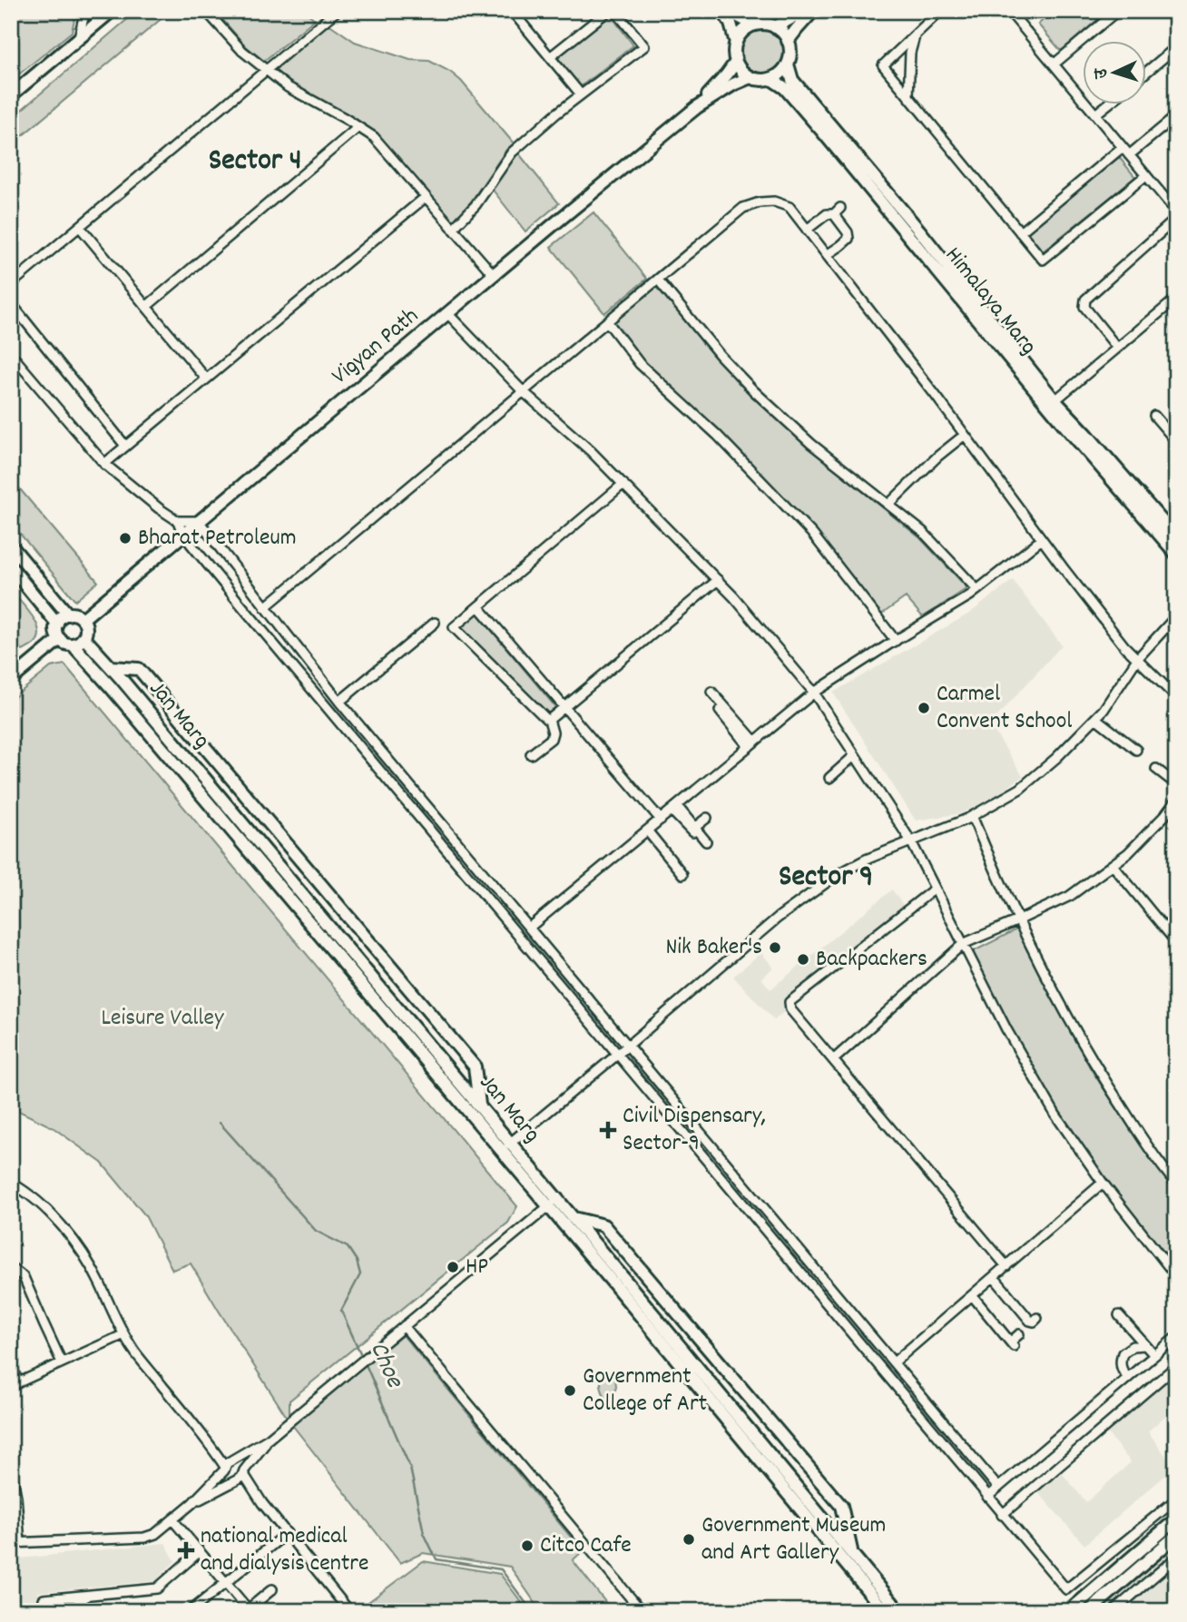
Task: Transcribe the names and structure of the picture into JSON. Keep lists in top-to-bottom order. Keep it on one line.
{"streets":{"main road":["Himalaya Marg","Vigyan Path","Jan Marg"]},"crossings":[["Himalaya Marg","Vigyan Path"],["Vigyan Path","Jan Marg"]],"districts":["Sector 4","Sector 9"],"water":["Choe"],"parks":["Leisure Valley"],"places":{"other":["Bharat Petroleum","Carmel Convent School","Nik Baker's","Backpackers","HP","Government College of Art","Government Museum and Art Gallery","Citco Cafe"],"health":["Civil Dispensary, Sector-9","national medical and dialysis centre"]},"north":"left"}
